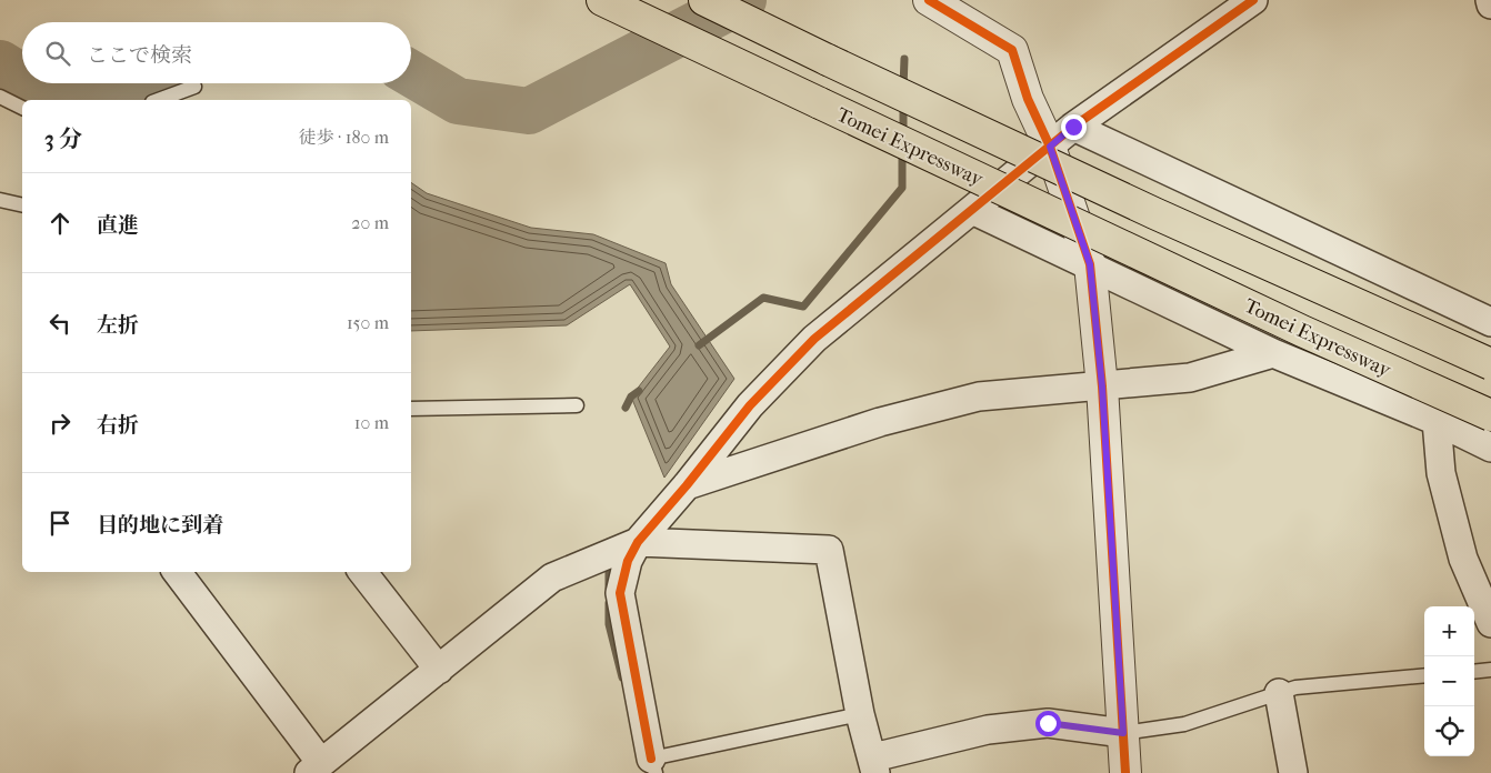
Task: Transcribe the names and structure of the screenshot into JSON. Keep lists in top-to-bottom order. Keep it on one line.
{"streets":{"highway":["Tomei Expressway"]},"page":{"search":"ここで検索","heading":["3 分","徒歩 · 180 m"],"list":[["直進","20 m"],["左折","150 m"],["右折","10 m"],"目的地に到着"],"map_buttons":["+","−"]}}
